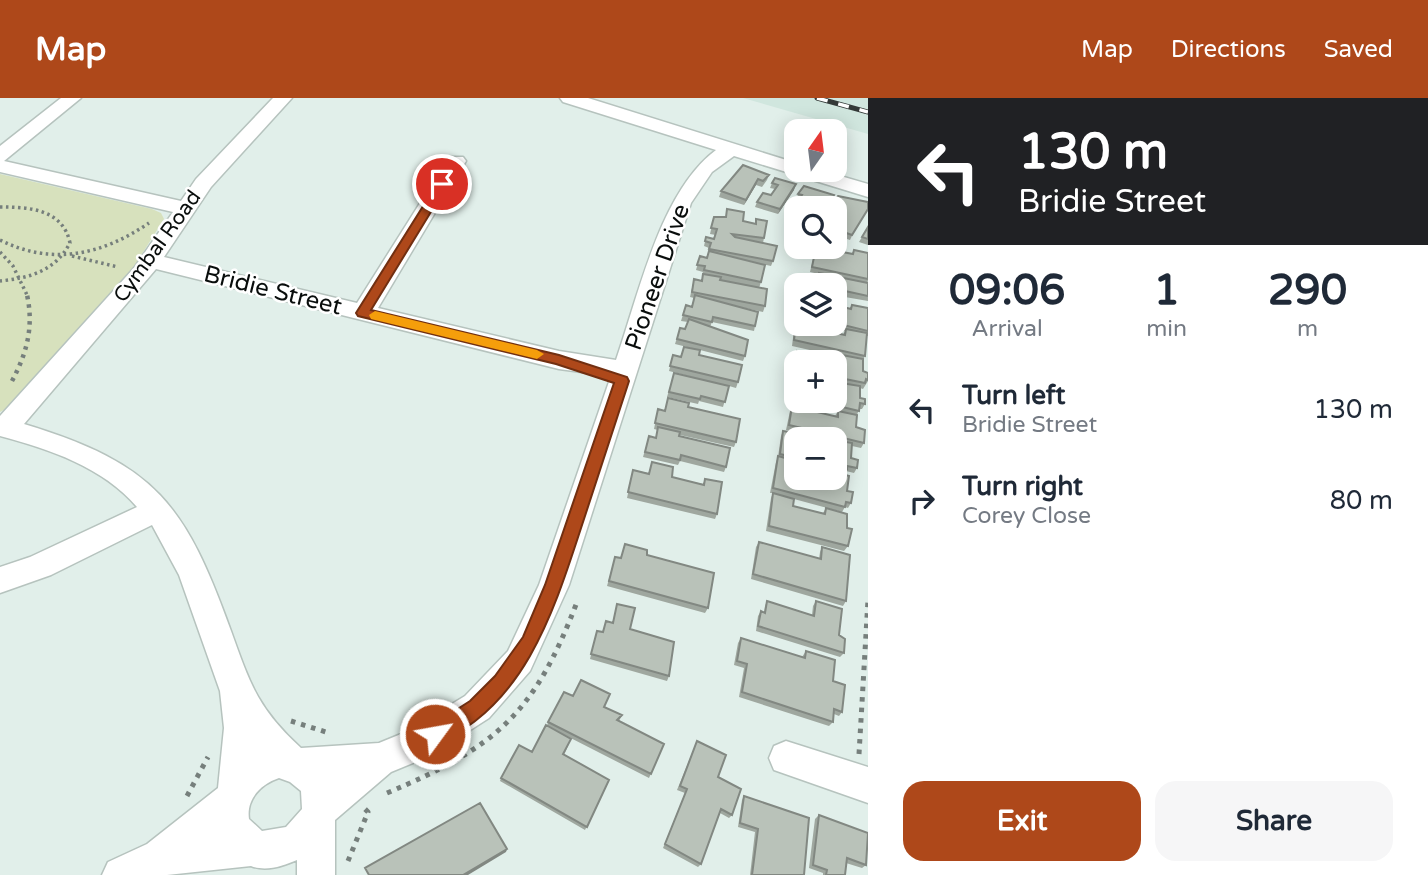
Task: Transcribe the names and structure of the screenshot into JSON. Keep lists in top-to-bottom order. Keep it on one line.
{"streets":{"street":["Cymbal Road","Pioneer Drive","Bridie Street"]},"crossings":[["Cymbal Road","Bridie Street"],["Pioneer Drive","Bridie Street"]],"north":"top","page":{"header":"Map","nav":["Map","Directions","Saved"],"turn":["130 m","Bridie Street"],"map_buttons":["+","−"],"eta":["09:06","Arrival","1","min","290","m"],"list":[{"name":"Turn left","note":"Bridie Street","value":"130 m"},{"name":"Turn right","note":"Corey Close","value":"80 m"}],"buttons":["Exit","Share"]}}
